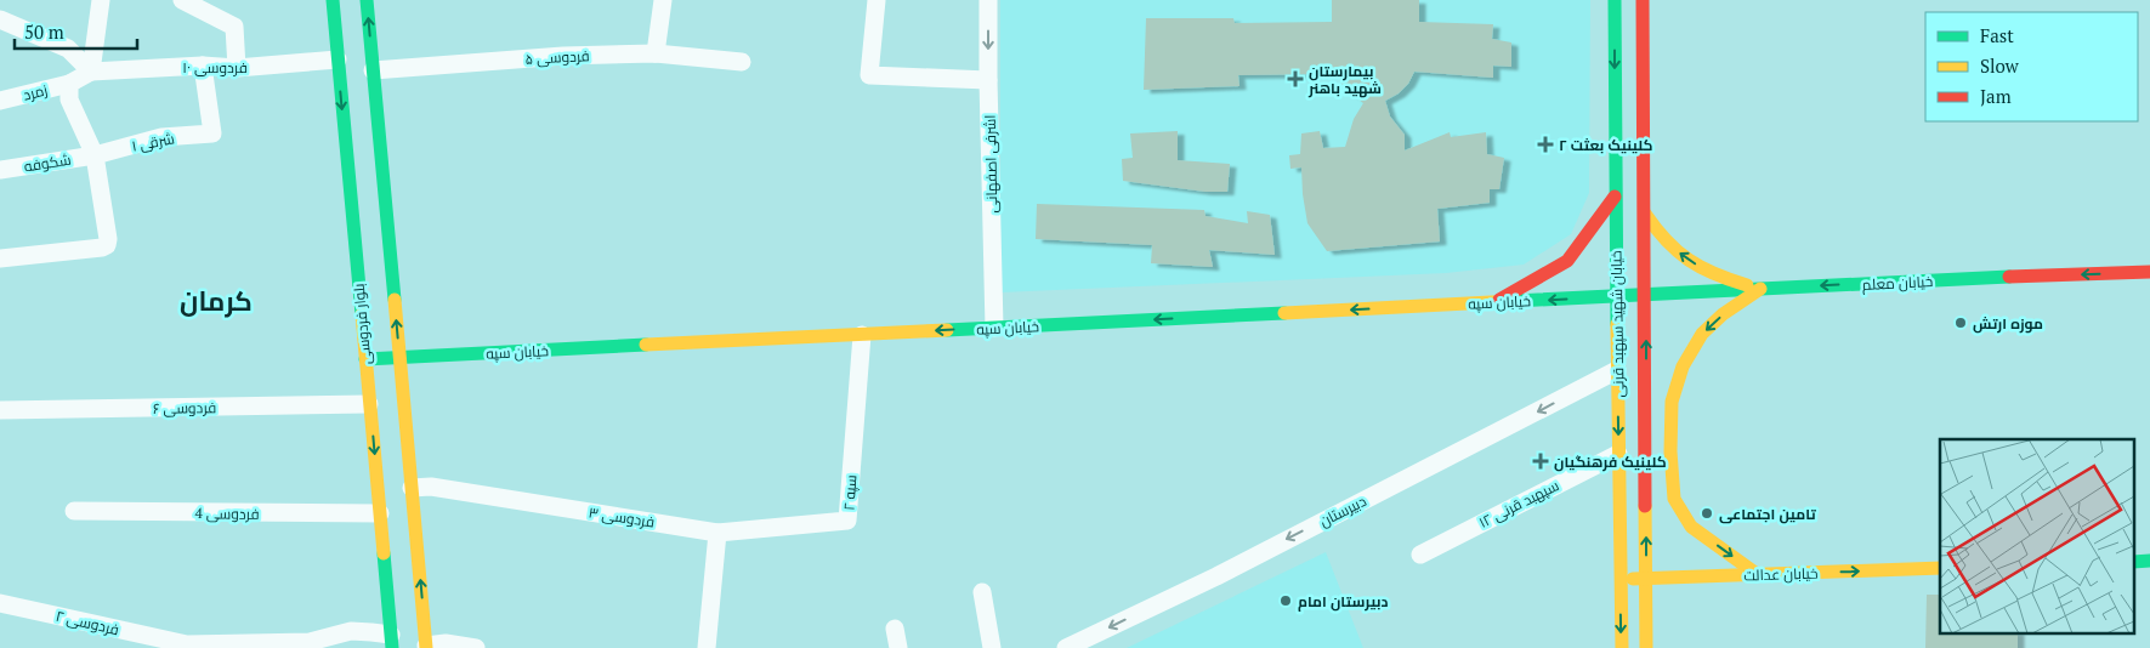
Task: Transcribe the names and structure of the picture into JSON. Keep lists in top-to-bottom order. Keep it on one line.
{"streets":{"main road":["خیابان معلم","خیابان سپه","بلوار فردوسی","خیابان شهید سپهبد قرنی","خیابان عدالت"],"street":["فردوسی ۵","فردوسی ۱۰","زمرد","شرقی ۱","شکوفه","اشرفی اصفهانی","فردوسی ۶","سپه ۲","سپهبد قرنی ۱۲","دبیرستان","فردوسی 4","فردوسی ۳","فردوسی ۲"]},"crossings":[["فردوسی ۱۰","زمرد"],["فردوسی ۱۰","شرقی ۱"],["فردوسی ۱۰","بلوار فردوسی"],["شرقی ۱","شکوفه"],["اشرفی اصفهانی","خیابان سپه"],["خیابان معلم","خیابان سپه"],["خیابان معلم","خیابان شهید سپهبد قرنی"],["خیابان سپه","بلوار فردوسی"],["خیابان سپه","خیابان شهید سپهبد قرنی"],["خیابان سپه","سپه ۲"],["بلوار فردوسی","فردوسی ۶"],["بلوار فردوسی","فردوسی 4"],["بلوار فردوسی","فردوسی ۲"],["خیابان شهید سپهبد قرنی","سپهبد قرنی ۱۲"],["خیابان شهید سپهبد قرنی","دبیرستان"],["خیابان شهید سپهبد قرنی","خیابان عدالت"],["سپه ۲","فردوسی ۳"]],"one_way":["خیابان معلم","خیابان سپه","دبیرستان","خیابان عدالت"],"districts":["کرمان"],"places":{"health":["بیمارستان شهید باهنر","کلینیک بعثت ۲","کلینیک فرهنگیان"],"other":["موزه ارتش","تامین اجتماعی","دبیرستان امام"]},"legend":["Fast","Slow","Jam"],"scale_bar":"50 m"}
